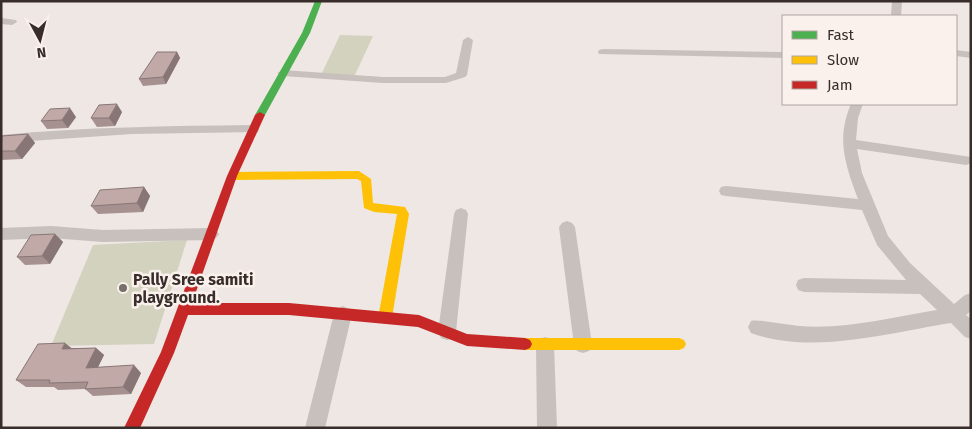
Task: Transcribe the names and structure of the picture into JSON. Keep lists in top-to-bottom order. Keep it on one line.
{"places":["Pally Sree samiti playground."],"legend":["Fast","Slow","Jam"],"north":"bottom"}
